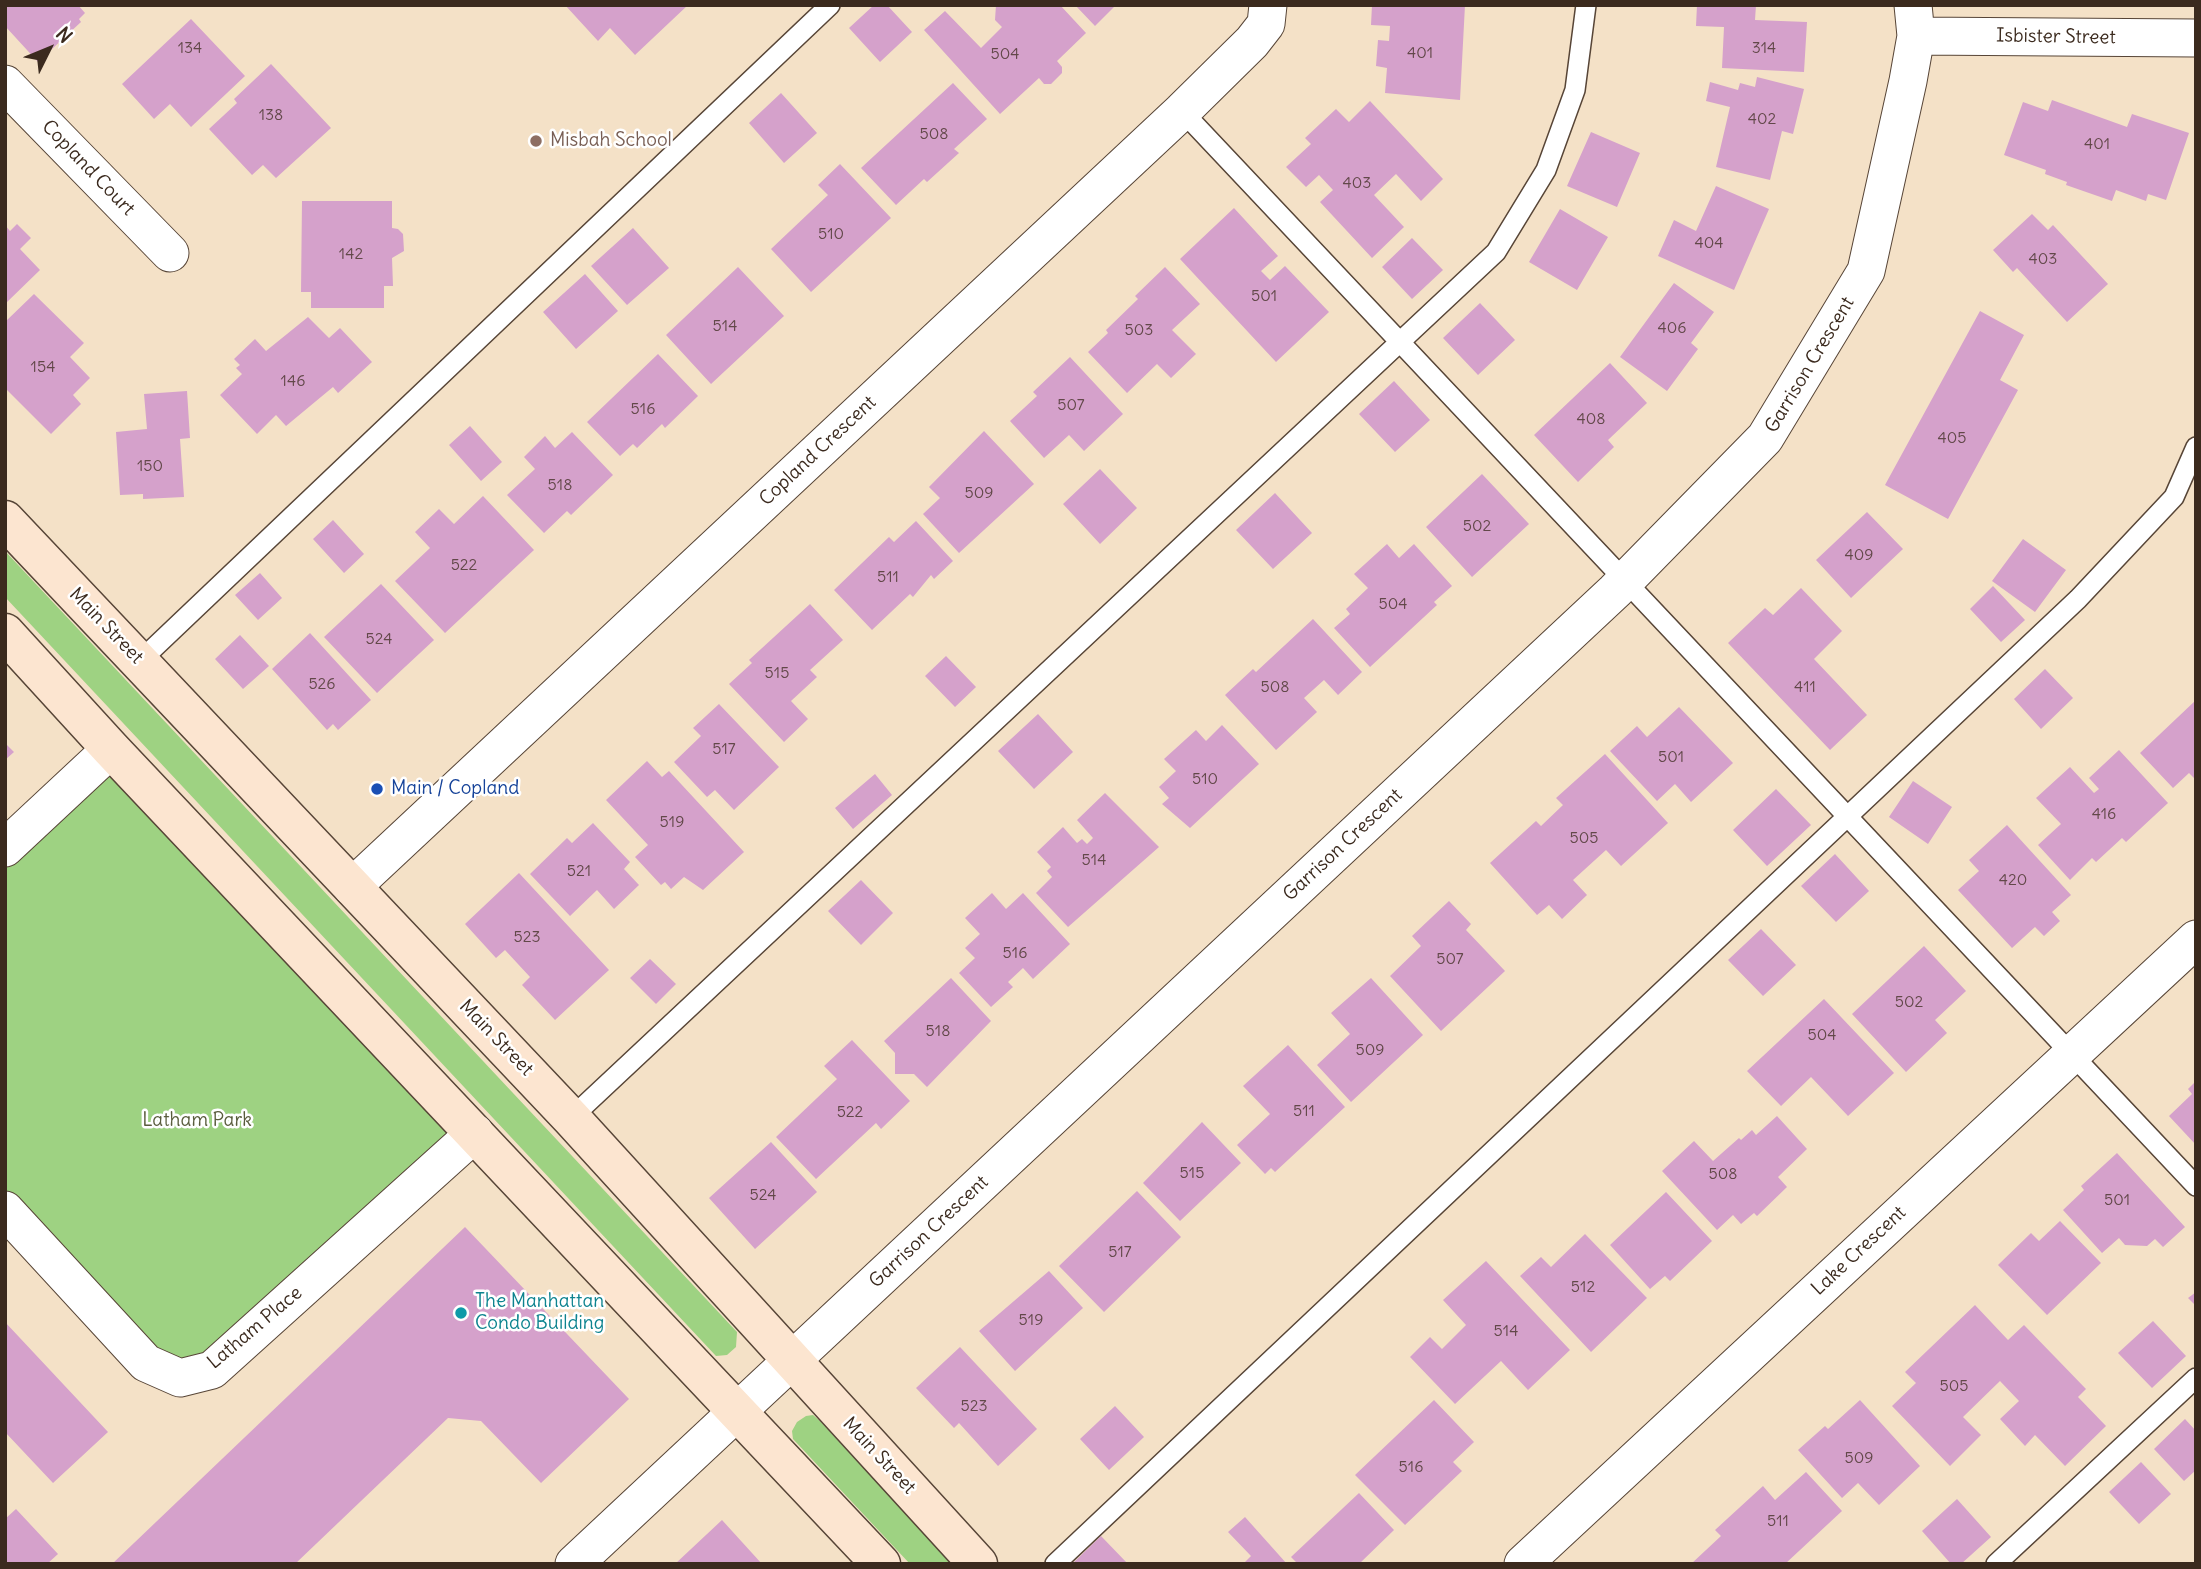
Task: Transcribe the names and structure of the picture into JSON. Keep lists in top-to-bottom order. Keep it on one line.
{"streets":{"street":["Isbister Street","Copland Court","Garrison Crescent","Copland Crescent","Main Street","Lake Crescent","Latham Place"]},"crossings":[["Isbister Street","Garrison Crescent"],["Garrison Crescent","Main Street"],["Copland Crescent","Main Street"]],"parks":["Latham Park"],"places":["Misbah School","Main / Copland","The Manhattan Condo Building"],"house_numbers":["134","314","401","504","138","402","508","401","403","510","404","142","403","501","514","406","503","154","146","507","516","408","405","150","518","509","502","409","522","511","504","524","515","526","508","411","517","501","510","416","519","505","514","521","420","523","516","507","502","518","504","509","511","522","515","508","524","501","517","512","519","514","505","523","509","516","511"],"north":"top right"}
